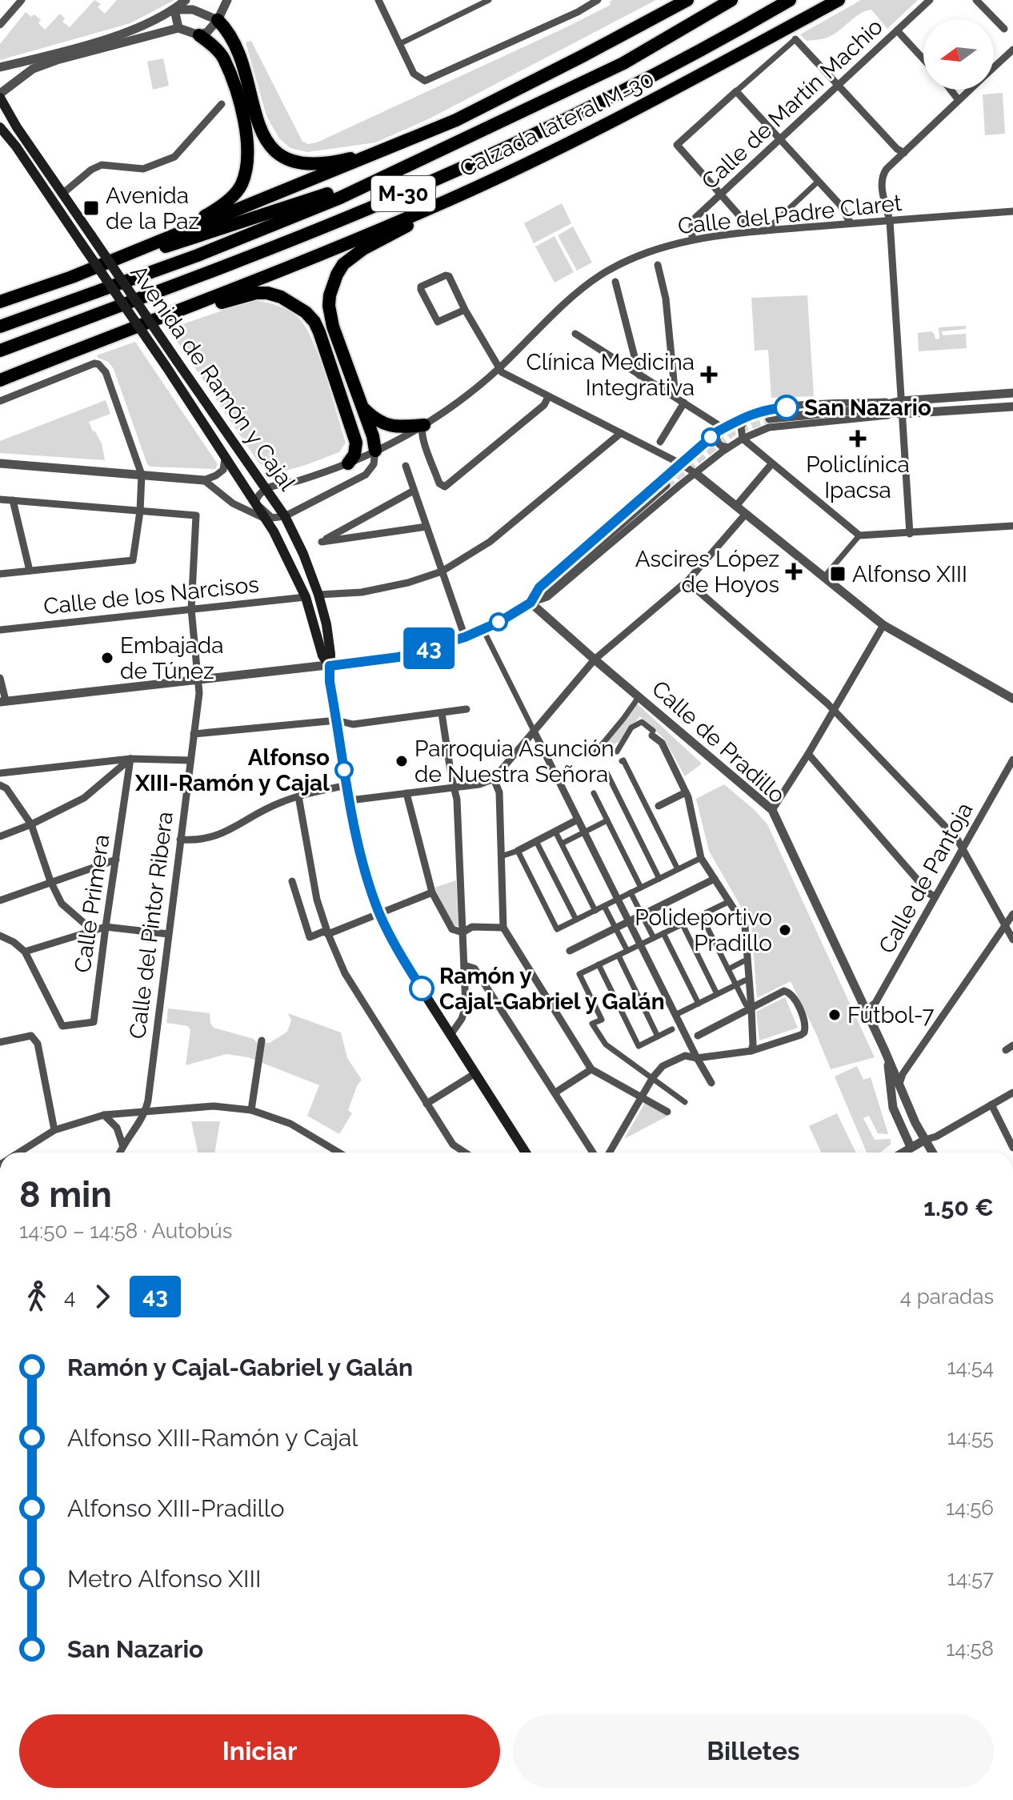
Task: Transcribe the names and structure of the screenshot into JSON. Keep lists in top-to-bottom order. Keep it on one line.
{"streets":{"highway":["Calzada lateral M-30","M-30"],"main road":["Avenida de Ramón y Cajal"],"street":["Calle de Martín Machio","Calle del Padre Claret","Calle de los Narcisos","Calle de Pradillo","Calle de Pantoja","Calle Primera","Calle del Pintor Ribera"]},"crossings":[["Calle de Martín Machio","Calle del Padre Claret"],["Calle del Padre Claret","Avenida de Ramón y Cajal"],["Avenida de Ramón y Cajal","Calle de los Narcisos"],["Calle de los Narcisos","Calle del Pintor Ribera"],["Calle de Pradillo","Calle de Pantoja"]],"places":{"transit":["Avenida de la Paz","Alfonso XIII"],"health":["Clínica Medicina Integrativa","Policlínica Ipacsa","Ascires López de Hoyos"],"other":["San Nazario","Embajada de Túnez","Parroquia Asunción de Nuestra Señora","Alfonso XIII-Ramón y Cajal","Polideportivo Pradillo","Ramón y Cajal-Gabriel y Galán","Fútbol-7"]},"lines":["bus line 43"],"north":"left","page":{"on_map":"43","heading":["8 min","14:50 – 14:58 · Autobús","1.50 €"],"legs":["4","43","4 paradas"],"list":[{"name":"Ramón y Cajal-Gabriel y Galán","value":"14:54"},{"name":"Alfonso XIII-Ramón y Cajal","value":"14:55"},{"name":"Alfonso XIII-Pradillo","value":"14:56"},{"name":"Metro Alfonso XIII","value":"14:57"},{"name":"San Nazario","value":"14:58"}],"buttons":["Iniciar","Billetes"]}}
